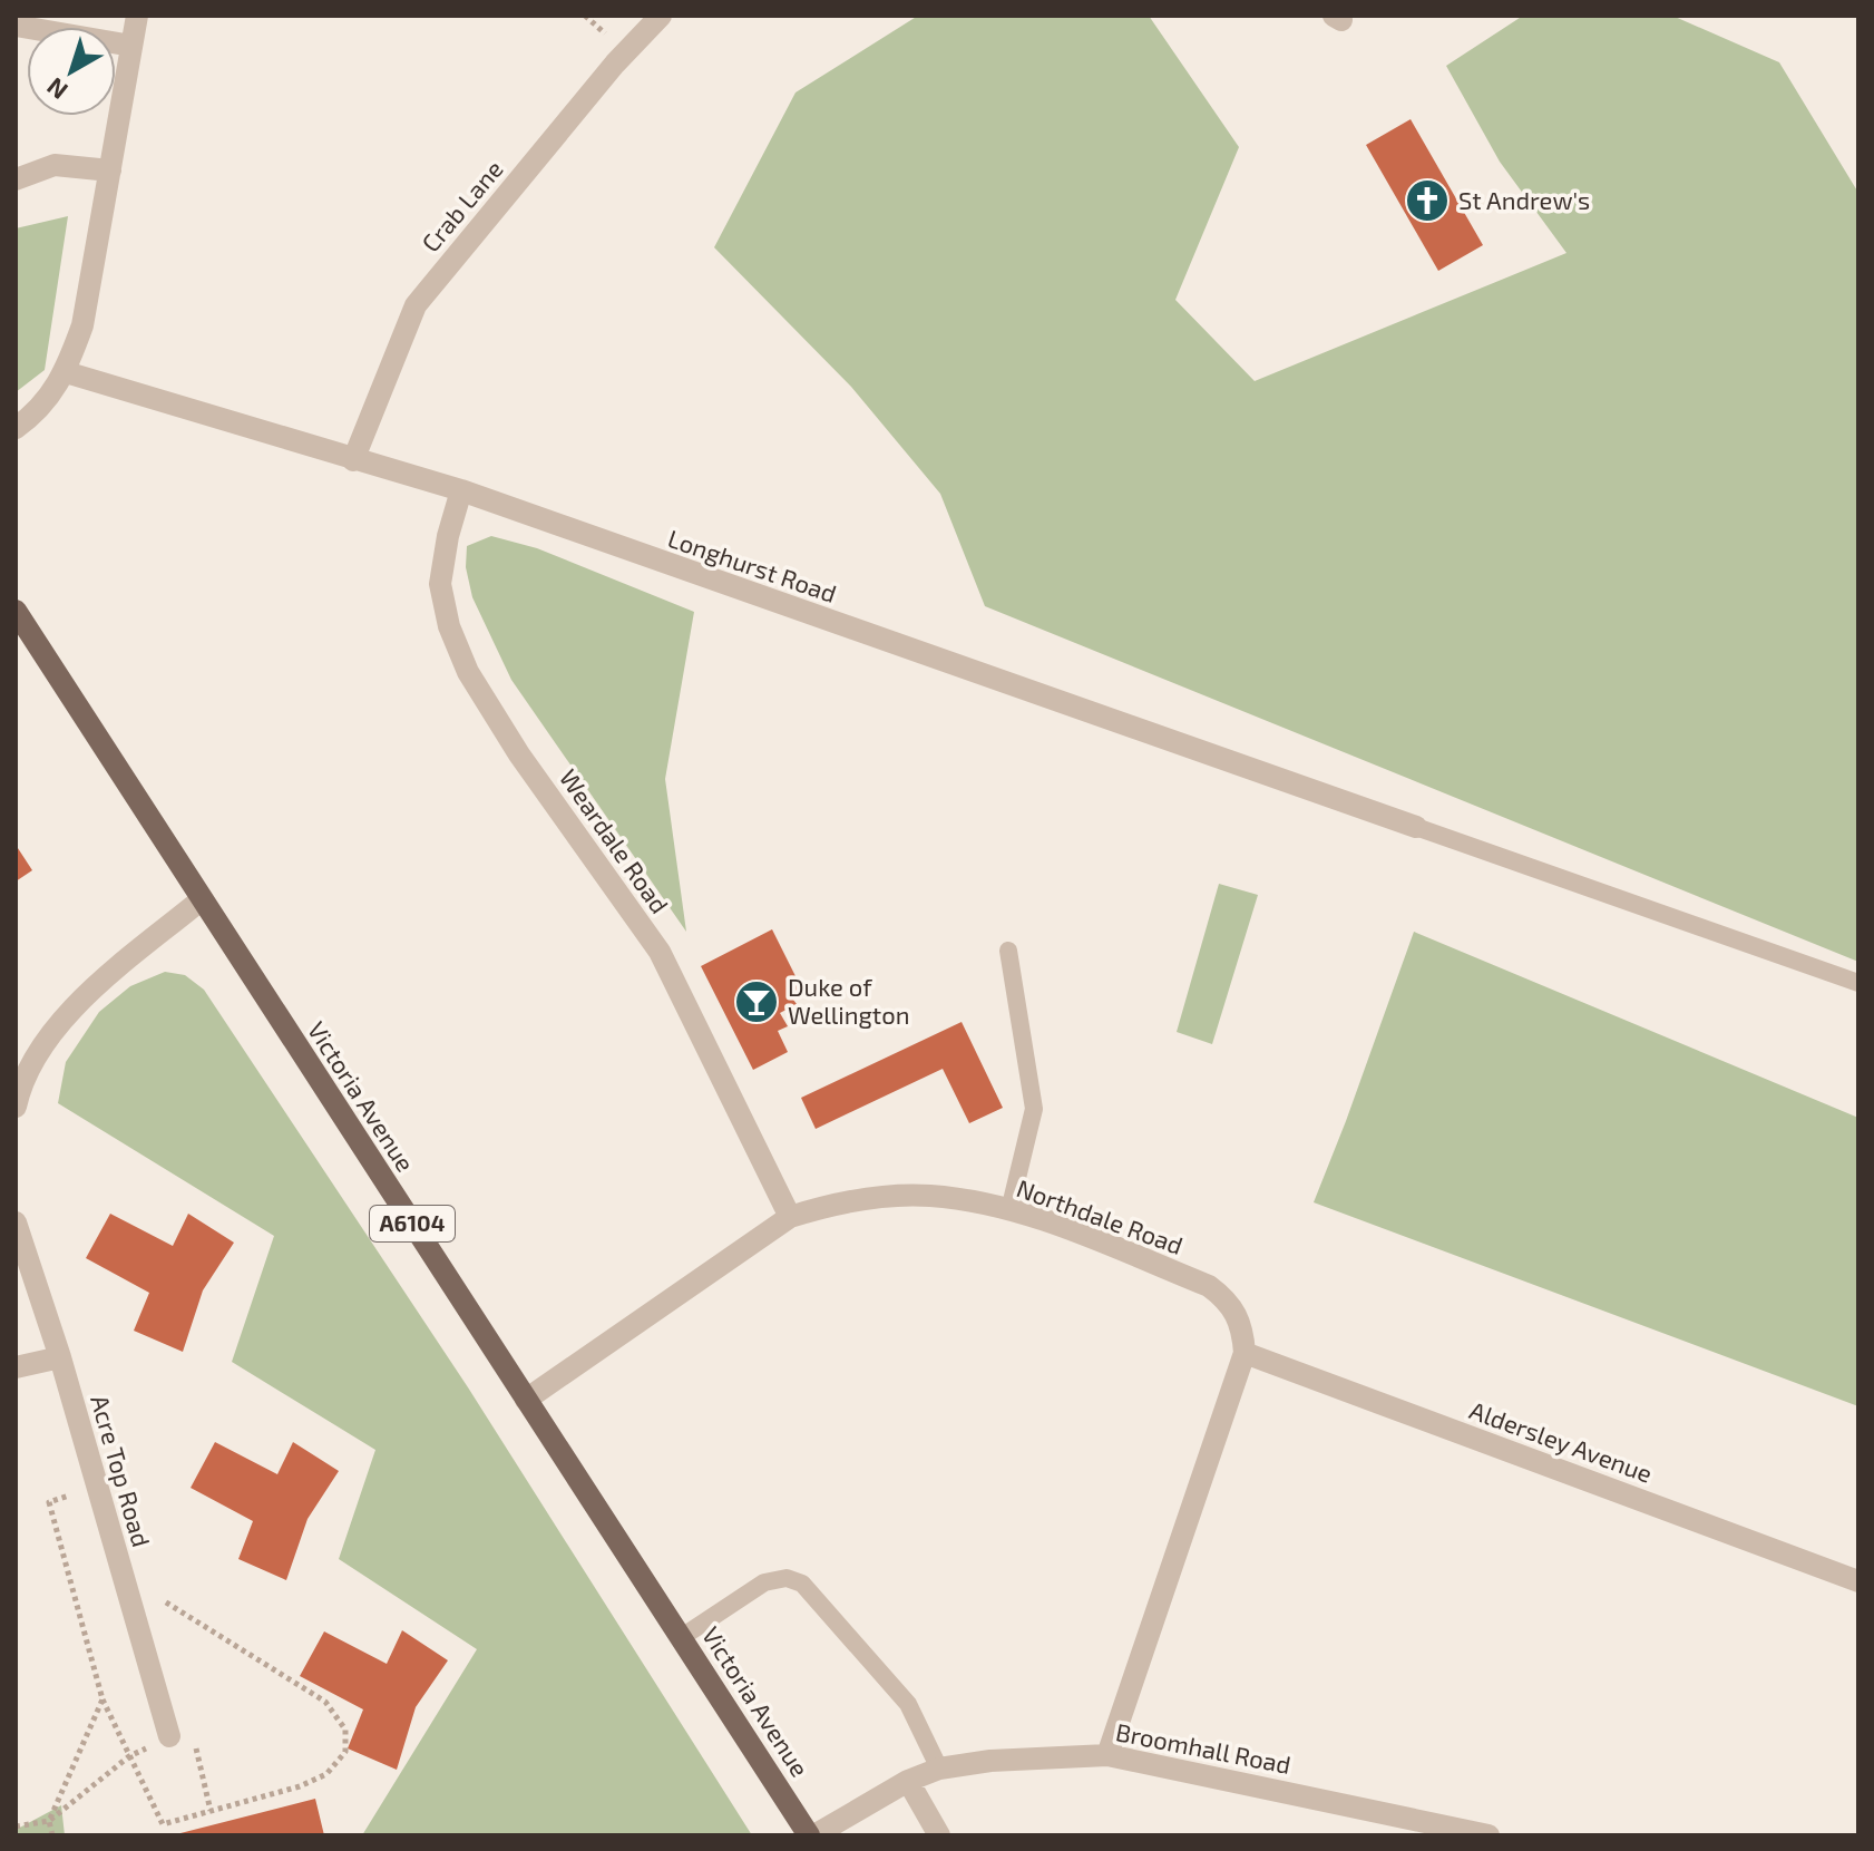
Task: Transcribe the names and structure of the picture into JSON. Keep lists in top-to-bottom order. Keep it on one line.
{"streets":{"main road":["Victoria Avenue","A6104"],"street":["Crab Lane","Longhurst Road","Weardale Road","Northdale Road","Aldersley Avenue","Acre Top Road","Broomhall Road"]},"crossings":[["Crab Lane","Longhurst Road"],["Longhurst Road","Weardale Road"],["Weardale Road","Northdale Road"],["Victoria Avenue","Northdale Road"],["Victoria Avenue","Broomhall Road"],["Northdale Road","Aldersley Avenue"]],"places":{"church":["St Andrew's"],"bar":["Duke of Wellington"]},"north":"bottom left"}
